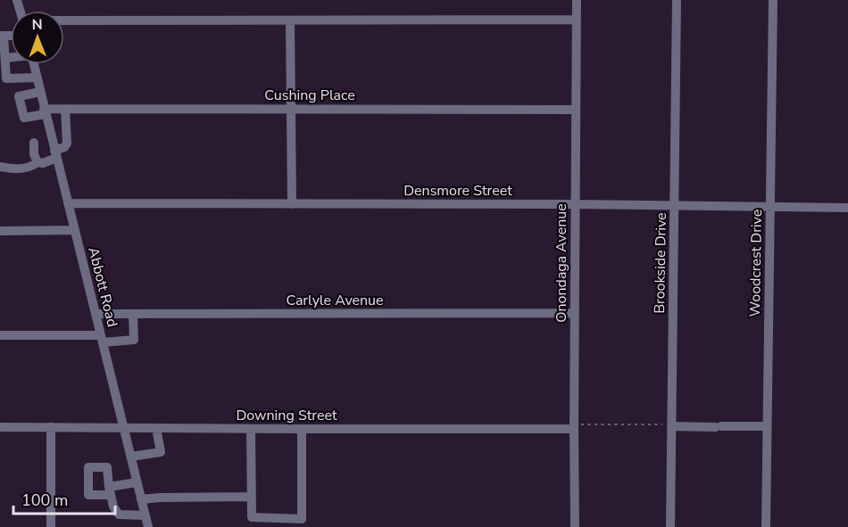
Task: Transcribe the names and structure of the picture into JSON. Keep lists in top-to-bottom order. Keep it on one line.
{"streets":{"street":["Cushing Place","Densmore Street","Onondaga Avenue","Brookside Drive","Woodcrest Drive","Abbott Road","Carlyle Avenue","Downing Street"]},"crossings":[["Cushing Place","Onondaga Avenue"],["Cushing Place","Abbott Road"],["Densmore Street","Onondaga Avenue"],["Densmore Street","Brookside Drive"],["Densmore Street","Woodcrest Drive"],["Densmore Street","Abbott Road"],["Onondaga Avenue","Carlyle Avenue"],["Onondaga Avenue","Downing Street"],["Abbott Road","Carlyle Avenue"],["Abbott Road","Downing Street"]],"scale_bar":"100 m","north":"top"}
